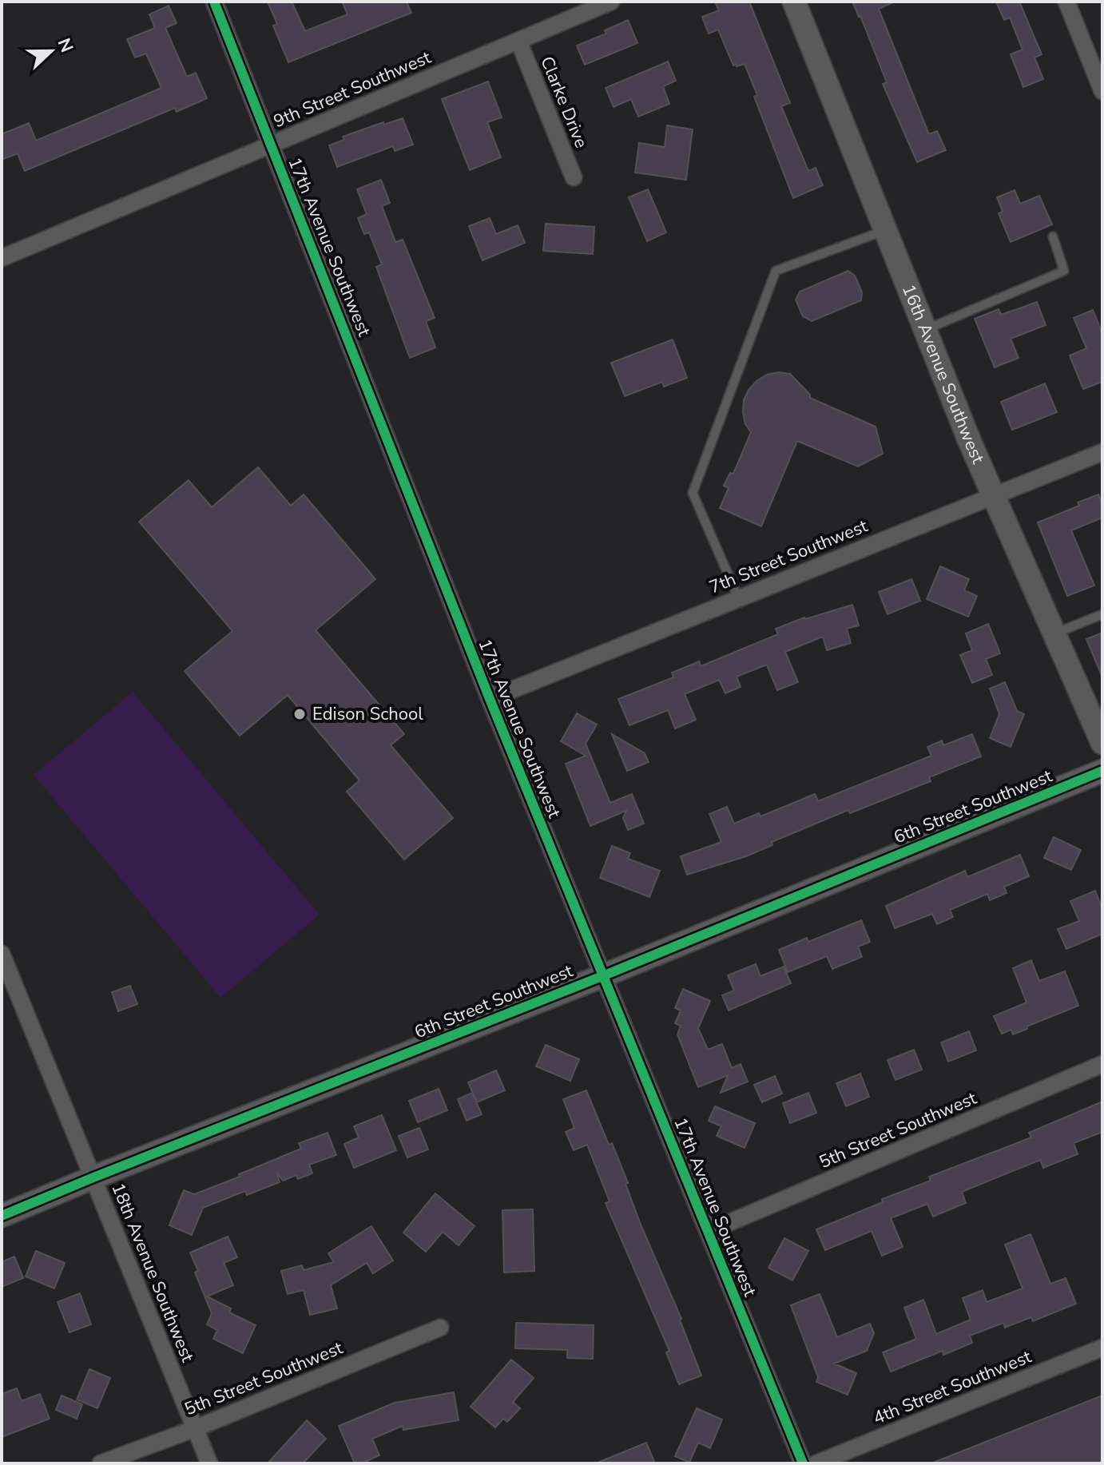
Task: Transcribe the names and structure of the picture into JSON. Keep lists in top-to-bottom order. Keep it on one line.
{"streets":{"street":["9th Street Southwest","Clarke Drive","17th Avenue Southwest","16th Avenue Southwest","7th Street Southwest","6th Street Southwest","5th Street Southwest","18th Avenue Southwest","4th Street Southwest"]},"crossings":[["9th Street Southwest","Clarke Drive"],["9th Street Southwest","17th Avenue Southwest"],["17th Avenue Southwest","7th Street Southwest"],["17th Avenue Southwest","6th Street Southwest"],["17th Avenue Southwest","5th Street Southwest"],["16th Avenue Southwest","7th Street Southwest"],["6th Street Southwest","18th Avenue Southwest"],["5th Street Southwest","18th Avenue Southwest"]],"places":["Edison School"],"north":"right"}
